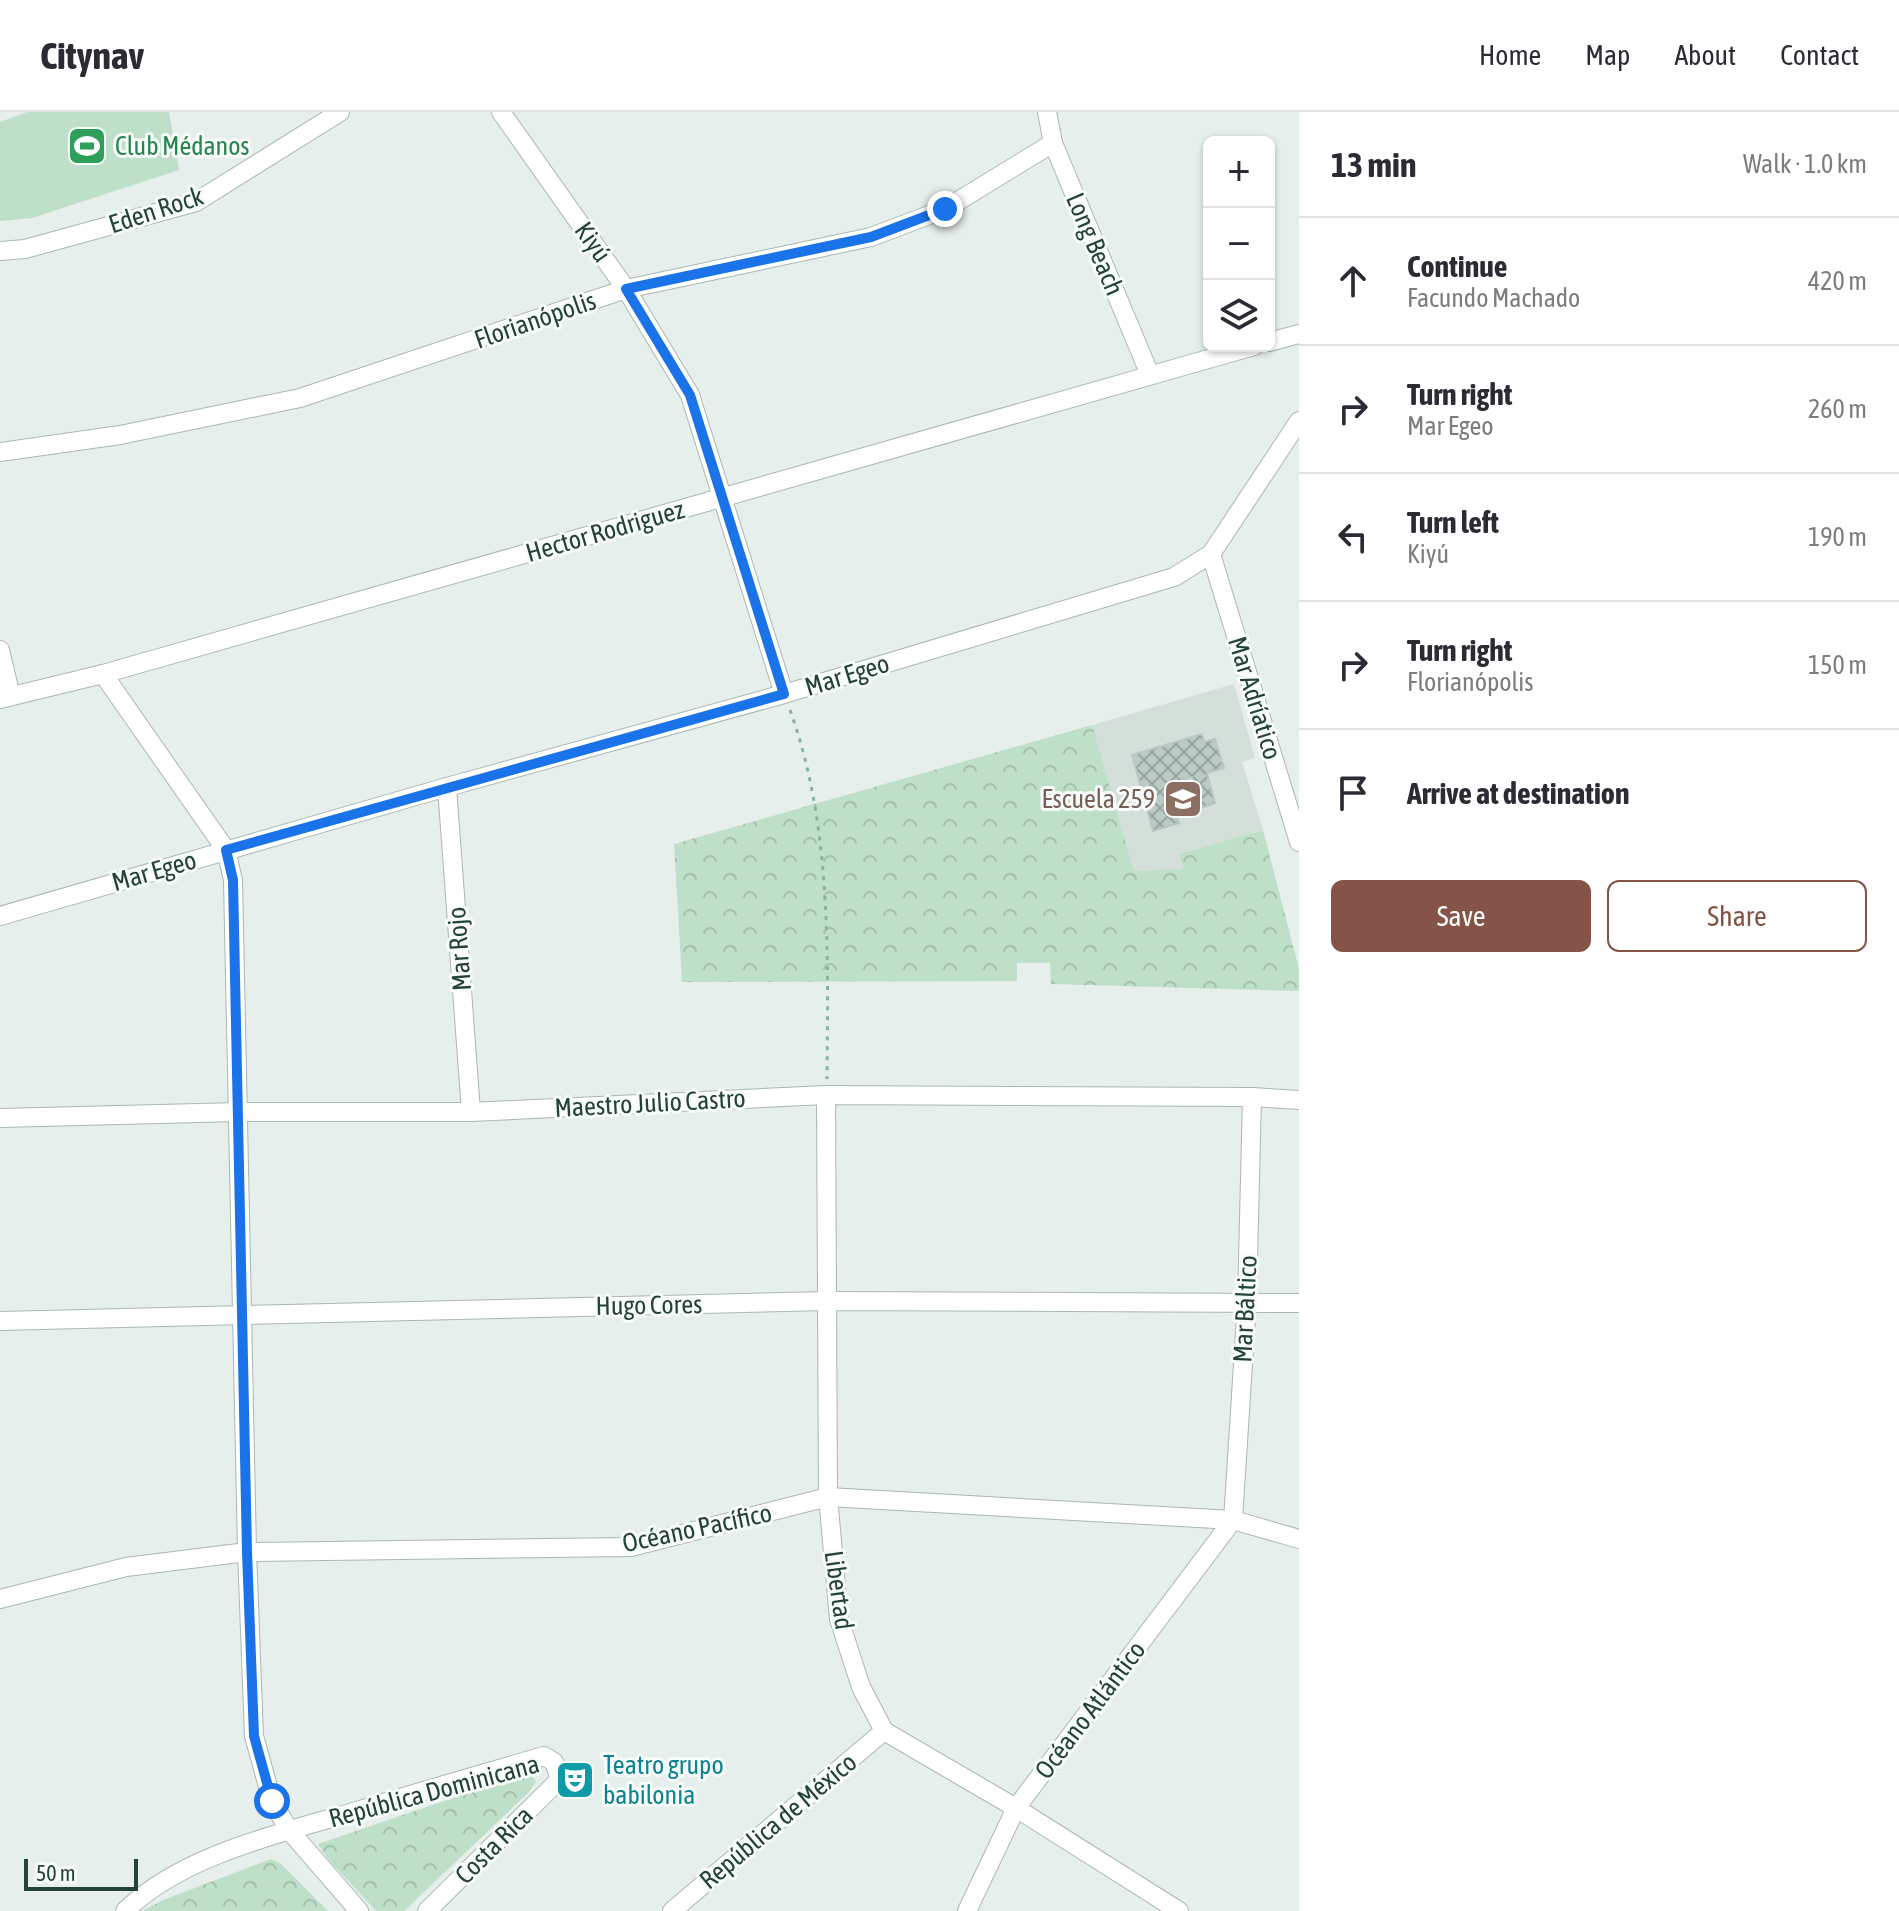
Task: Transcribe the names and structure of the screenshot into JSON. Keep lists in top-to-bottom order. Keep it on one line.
{"streets":{"street":["Eden Rock","Kiyú","Long Beach","Florianópolis","Hector Rodriguez","Mar Egeo","Mar Adríatico","Mar Rojo","Maestro Julio Castro","Hugo Cores","Mar Báltico","Océano Pacífico","Libertad","Océano Atlántico","República Dominicana","República de México","Costa Rica"]},"crossings":[["Kiyú","Florianópolis"],["Kiyú","Hector Rodriguez"],["Kiyú","Mar Egeo"],["Long Beach","Florianópolis"],["Long Beach","Hector Rodriguez"],["Mar Egeo","Mar Adríatico"],["Mar Egeo","Mar Rojo"],["Mar Rojo","Maestro Julio Castro"],["Maestro Julio Castro","Mar Báltico"],["Maestro Julio Castro","Libertad"],["Hugo Cores","Mar Báltico"],["Hugo Cores","Libertad"],["Mar Báltico","Océano Pacífico"],["Mar Báltico","Océano Atlántico"],["Océano Pacífico","Libertad"],["Océano Pacífico","Océano Atlántico"],["Libertad","República de México"],["República Dominicana","Costa Rica"]],"places":{"sports":["Club Médanos"],"school or university":["Escuela 259"],"theatre":["Teatro grupo babilonia"]},"scale_bar":"50 m","page":{"header":"Citynav","nav":["Home","Map","About","Contact"],"heading":["13 min","Walk · 1.0 km"],"map_buttons":["+","−"],"list":[["Continue","Facundo Machado","420 m"],["Turn right","Mar Egeo","260 m"],["Turn left","Kiyú","190 m"],["Turn right","Florianópolis","150 m"],"Arrive at destination"],"buttons":["Save","Share"],"scale":"50 m"}}
